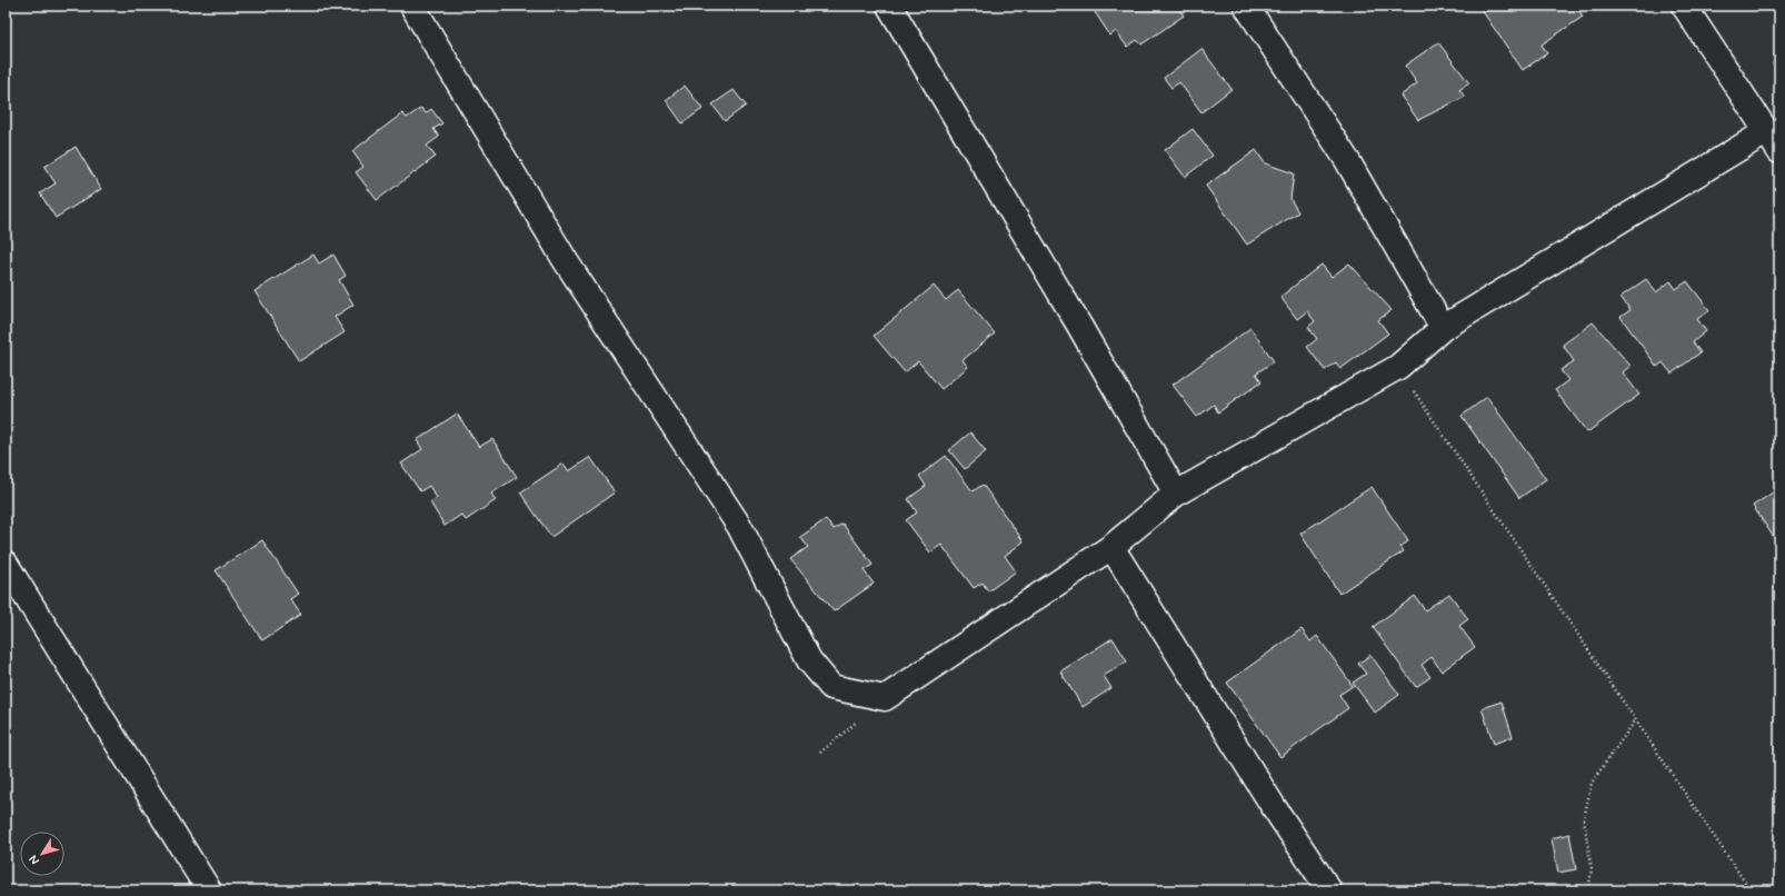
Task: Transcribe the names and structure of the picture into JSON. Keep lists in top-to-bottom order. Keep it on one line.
{"north":"bottom left"}
